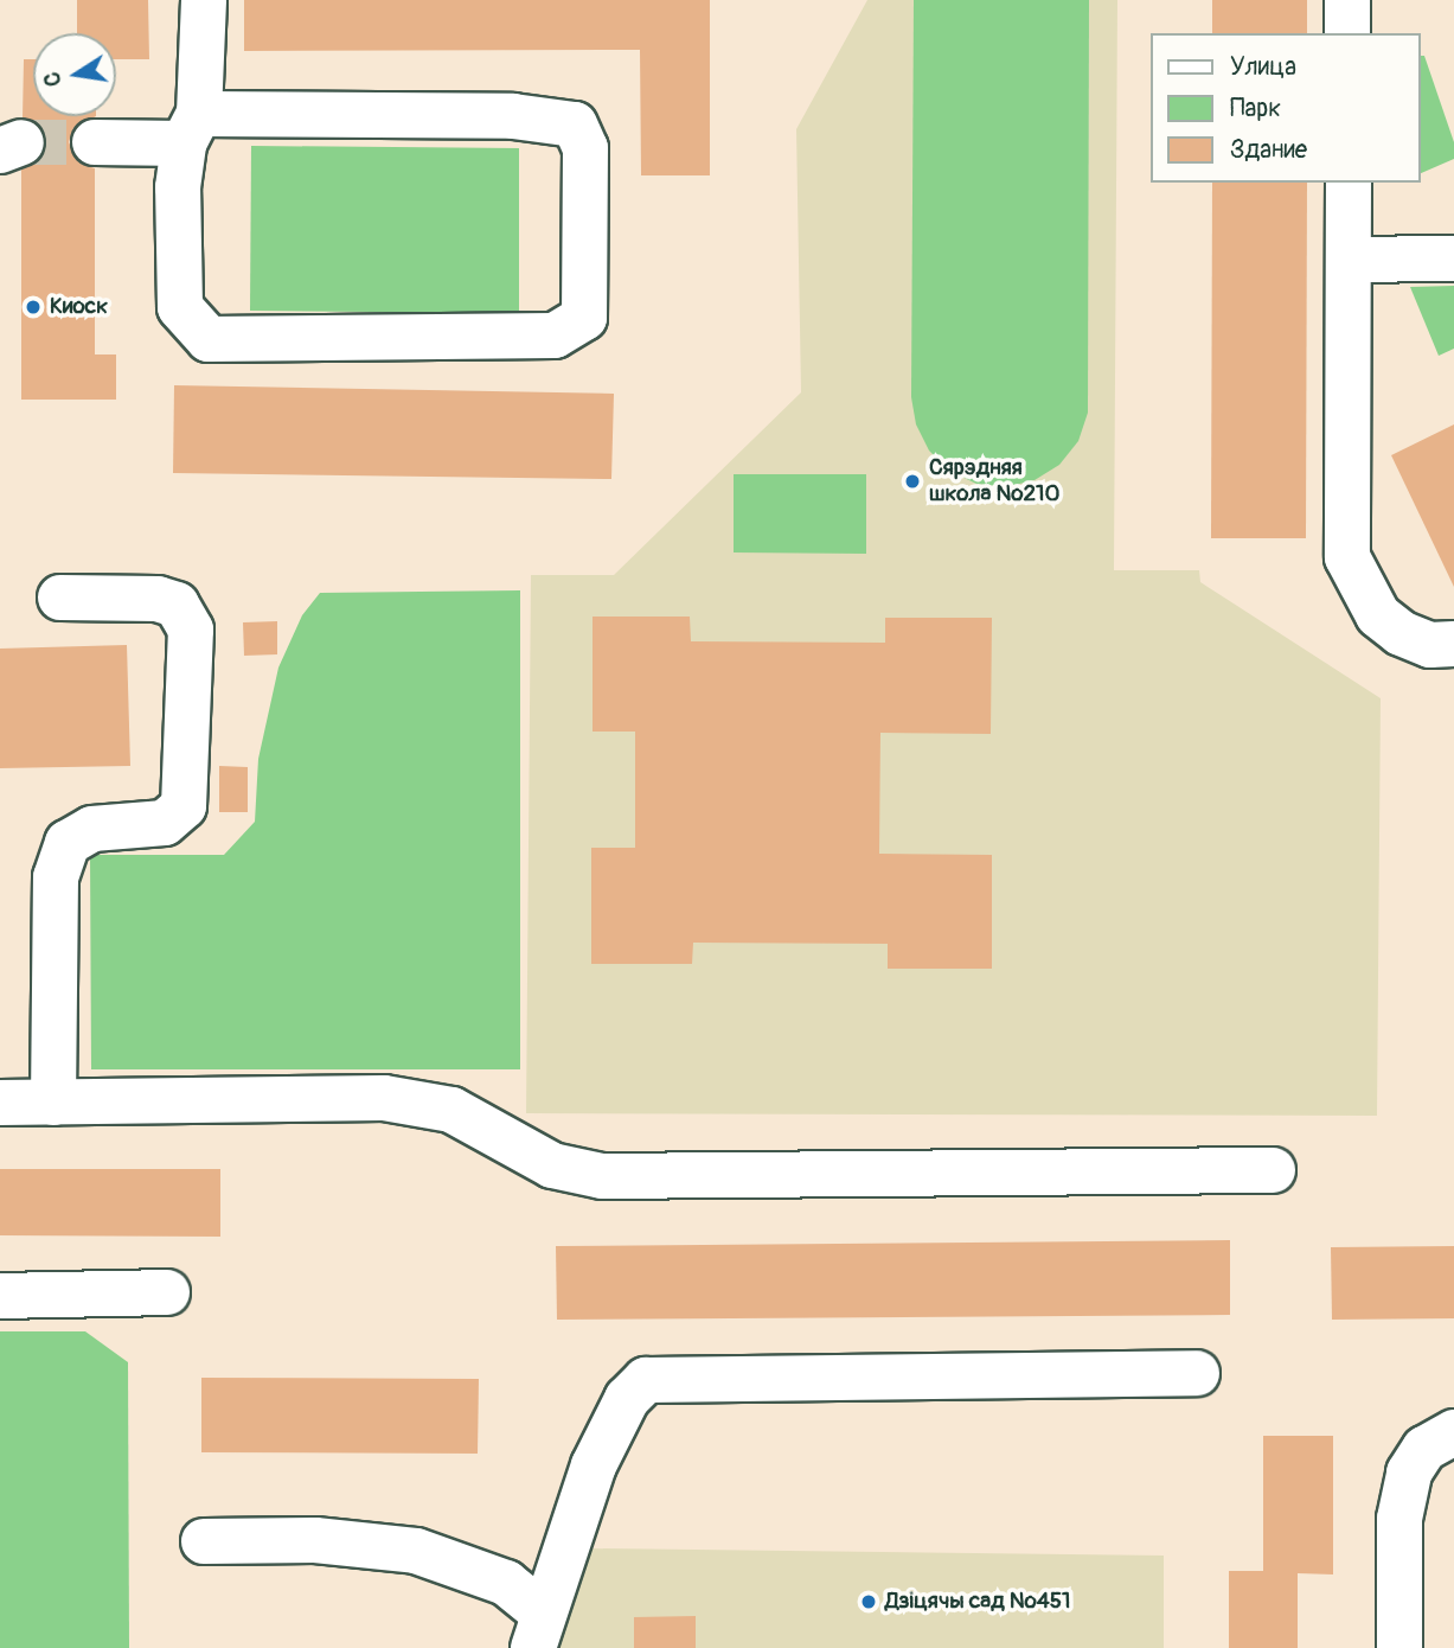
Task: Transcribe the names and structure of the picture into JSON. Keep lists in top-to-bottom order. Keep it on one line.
{"places":["Киоск","Сярэдняя школа №210","Дзіцячы сад №451"],"legend":["Улица","Парк","Здание"],"north":"left"}
